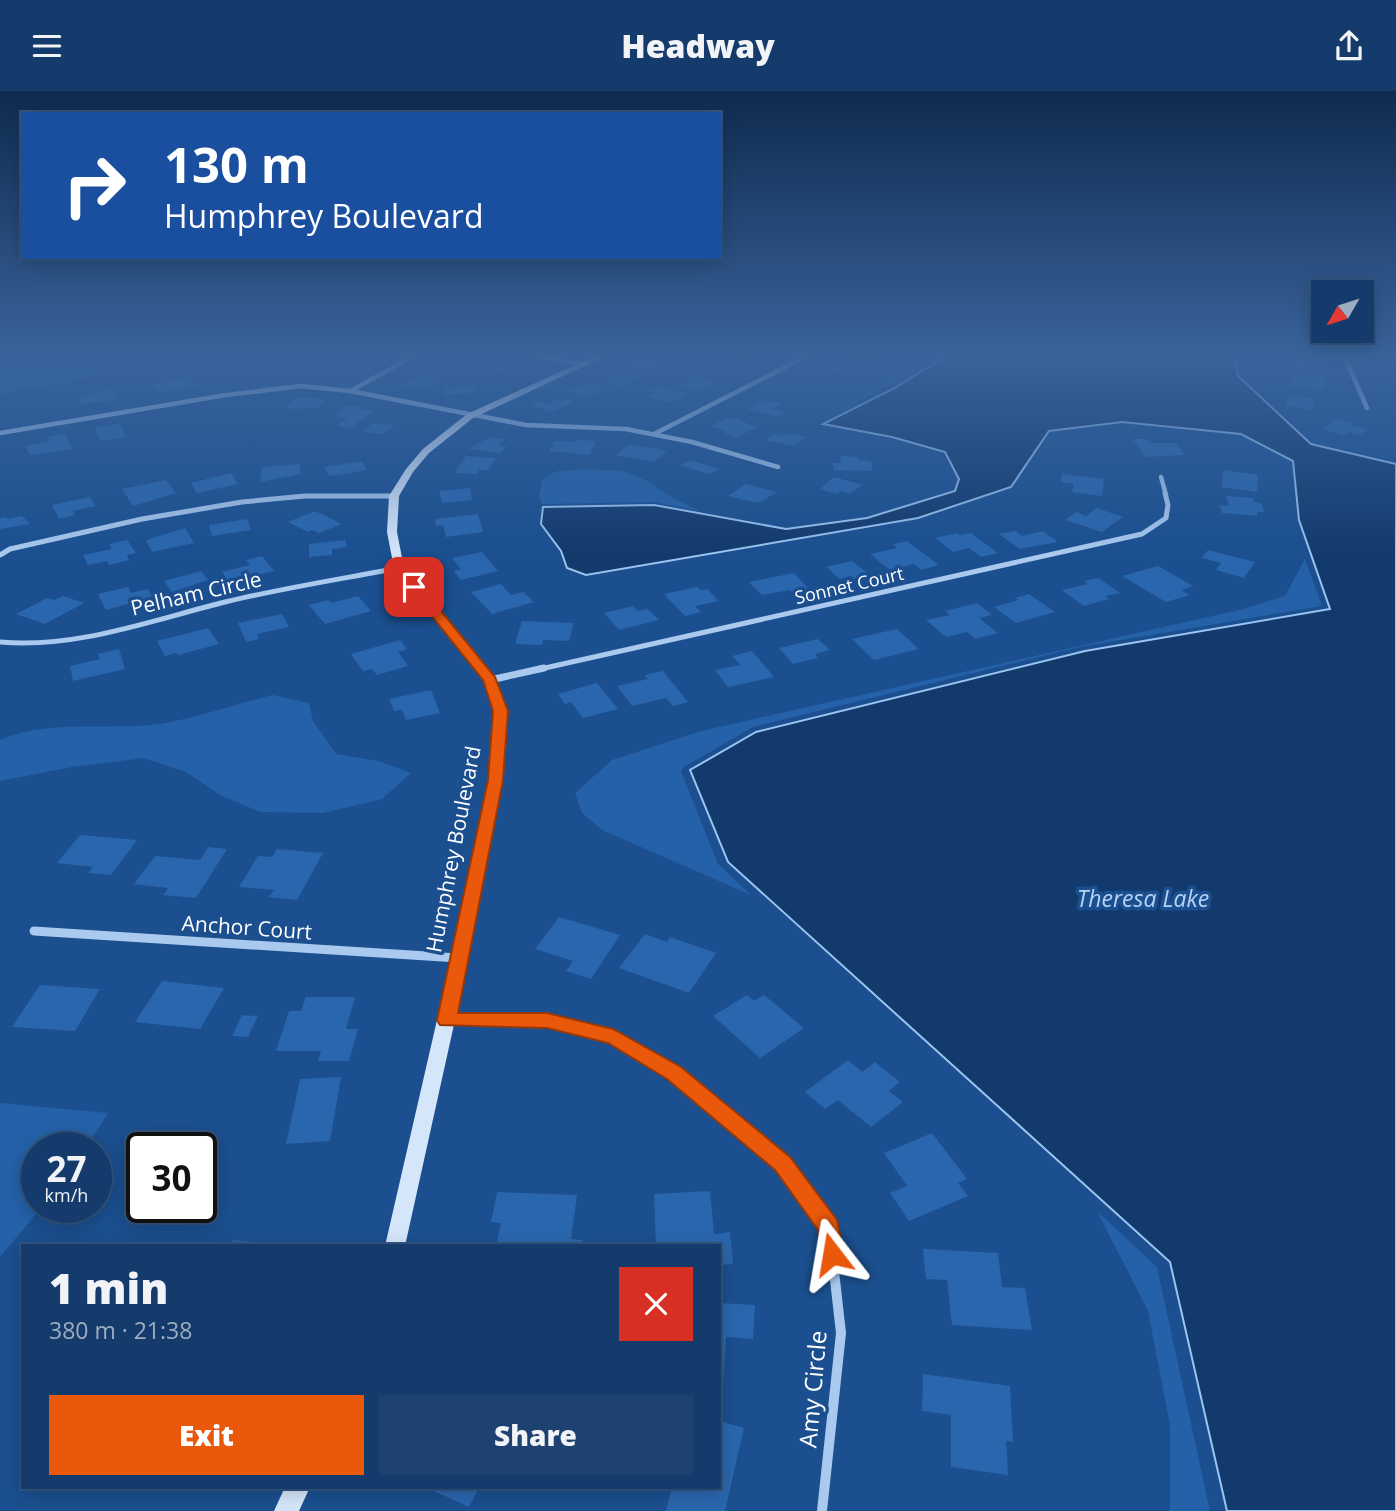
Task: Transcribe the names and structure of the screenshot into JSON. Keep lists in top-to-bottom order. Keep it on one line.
{"streets":{"street":["Sonnet Court","Pelham Circle","Humphrey Boulevard","Anchor Court","Amy Circle"]},"crossings":[["Sonnet Court","Humphrey Boulevard"],["Pelham Circle","Humphrey Boulevard"],["Humphrey Boulevard","Anchor Court"],["Humphrey Boulevard","Amy Circle"]],"water":["Theresa Lake"],"north":"bottom left","page":{"header":"Headway","turn":["130 m","Humphrey Boulevard"],"speed":"27 km/h","limit":"30","heading":["1 min","380 m · 21:38"],"buttons":["Exit","Share"]}}
